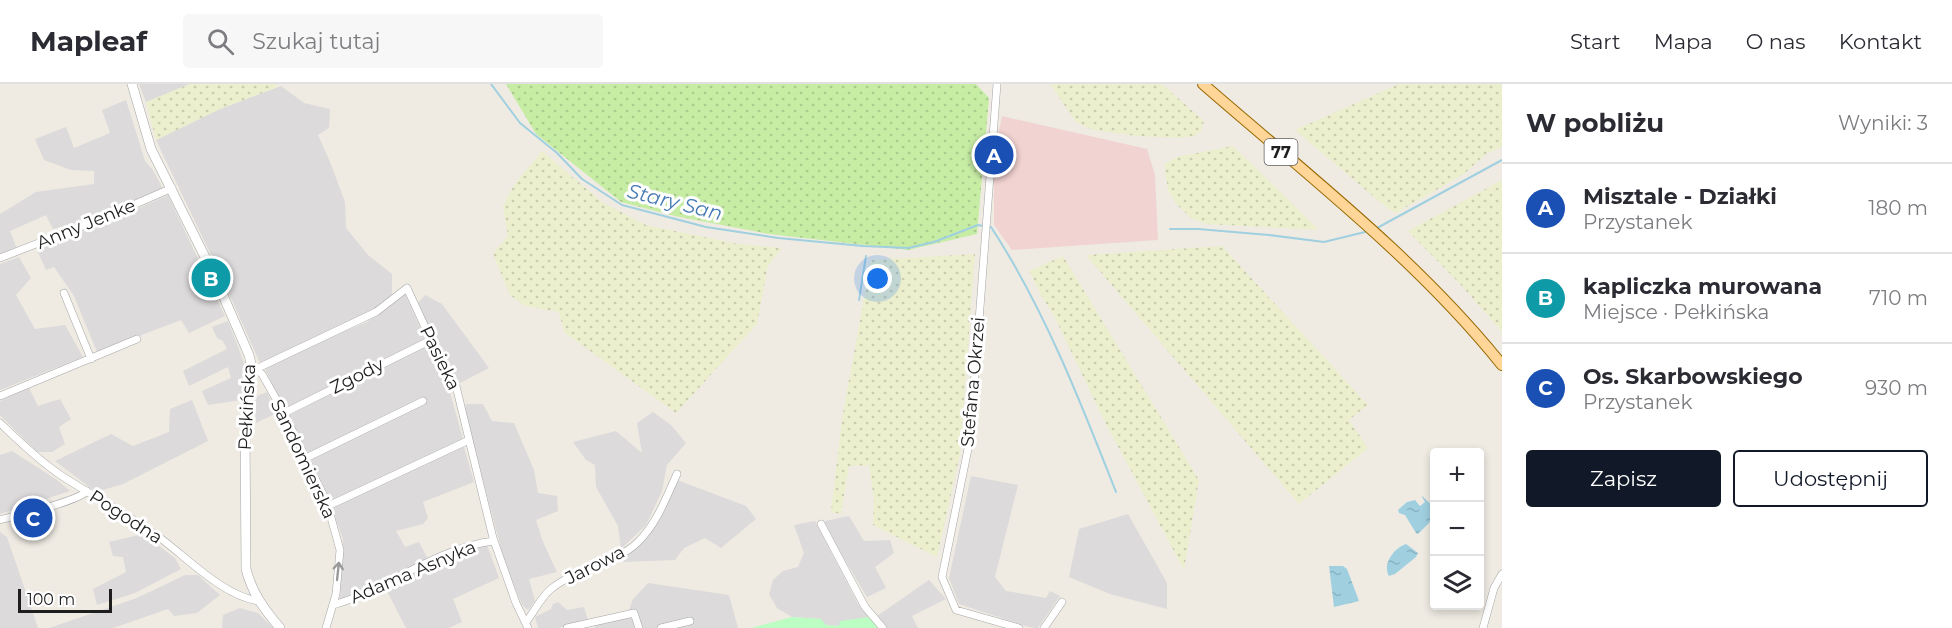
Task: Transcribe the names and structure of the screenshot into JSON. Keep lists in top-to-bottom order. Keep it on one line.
{"streets":{"main road":["77"],"street":["Anny Jenke","Pasieka","Zgody","Stefana Okrzei","Pełkińska","Sandomierska","Pogodna","Jarowa","Adama Asnyka"]},"crossings":[["Anny Jenke","Pełkińska"],["Pasieka","Zgody"],["Pasieka","Pełkińska"],["Pasieka","Sandomierska"],["Pasieka","Jarowa"],["Pasieka","Adama Asnyka"],["Zgody","Sandomierska"],["Pełkińska","Sandomierska"],["Pełkińska","Pogodna"],["Sandomierska","Adama Asnyka"]],"one_way":["Sandomierska"],"water":["Stary San"],"scale_bar":"100 m","page":{"header":"Mapleaf","search":"Szukaj tutaj","nav":["Start","Mapa","O nas","Kontakt"],"heading":["W pobliżu","Wyniki: 3"],"pins":["A","B","C"],"list":[{"mark":"A","name":"Misztale - Działki","note":"Przystanek","value":"180 m"},{"mark":"B","name":"kapliczka murowana","note":"Miejsce · Pełkińska","value":"710 m"},{"mark":"C","name":"Os. Skarbowskiego","note":"Przystanek","value":"930 m"}],"buttons":["Zapisz","Udostępnij"],"map_buttons":["+","−"],"scale":"100 m"}}
